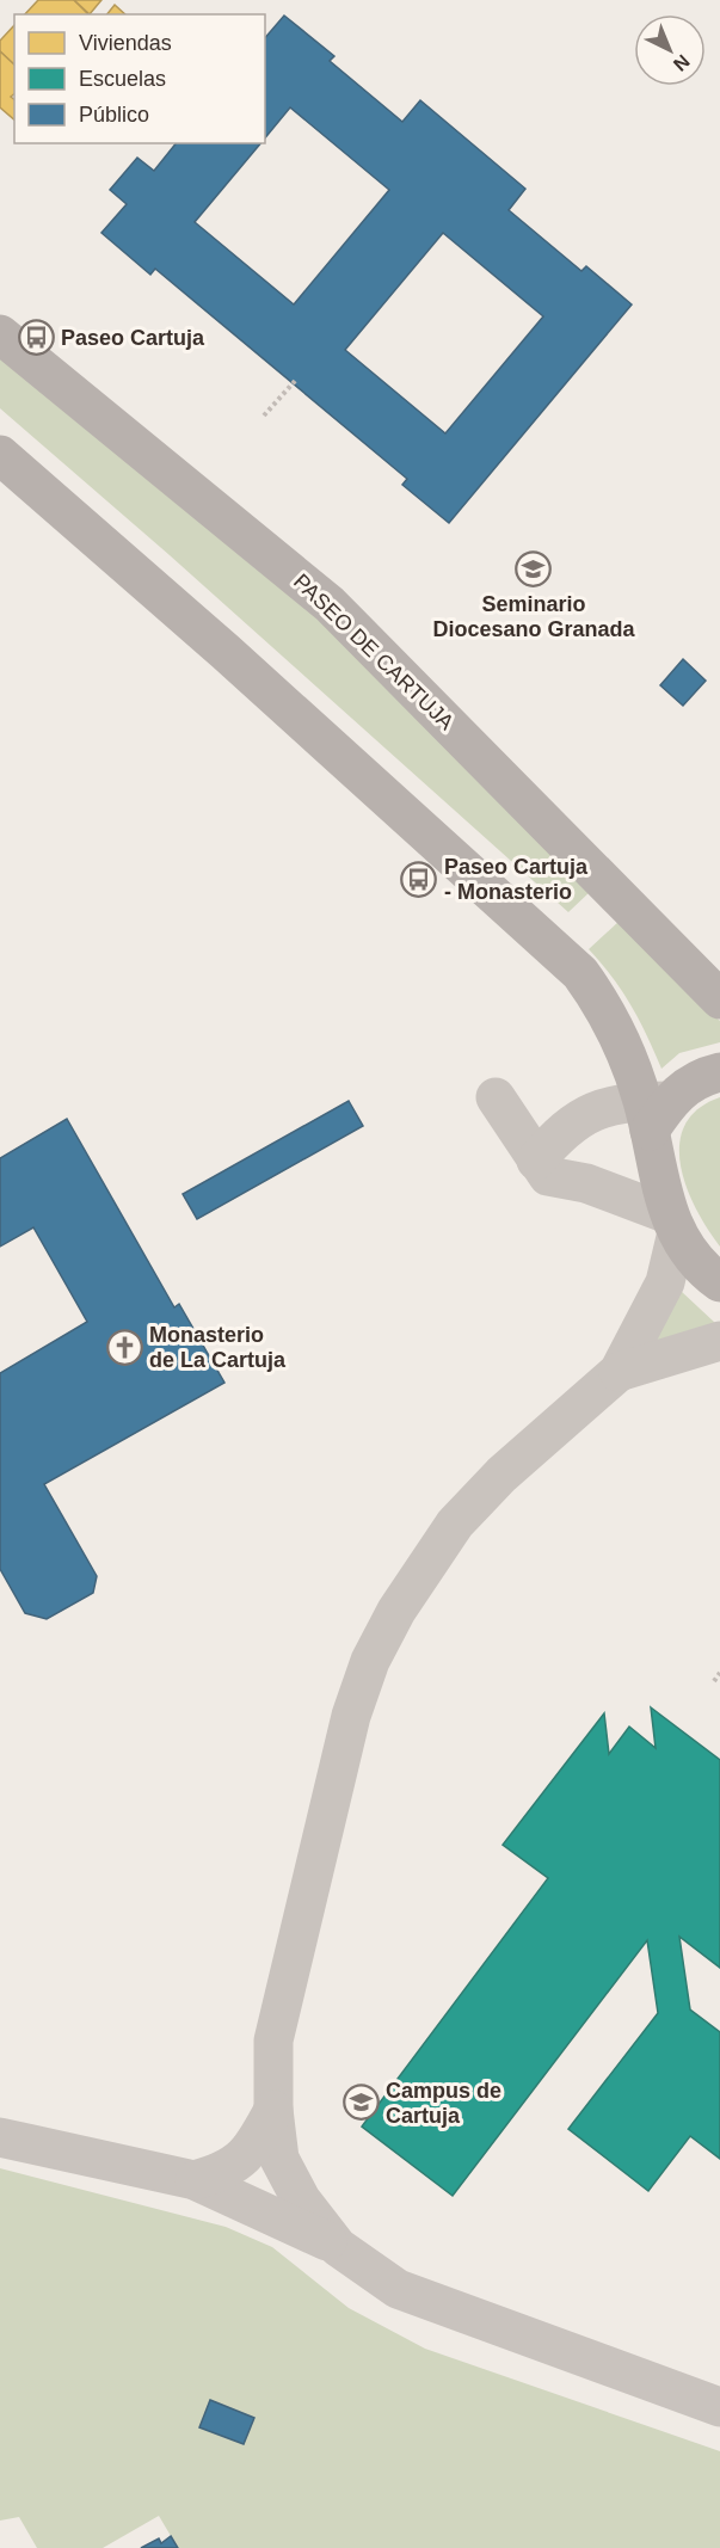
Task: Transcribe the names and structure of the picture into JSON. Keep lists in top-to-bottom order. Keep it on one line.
{"streets":{"main road":["PASEO DE CARTUJA"]},"places":{"bus stop":["Paseo Cartuja","Paseo Cartuja - Monasterio"],"school or university":["Seminario Diocesano Granada","Campus de Cartuja"],"church":["Monasterio de La Cartuja"]},"legend":["Viviendas","Escuelas","Público"],"north":"bottom right"}
